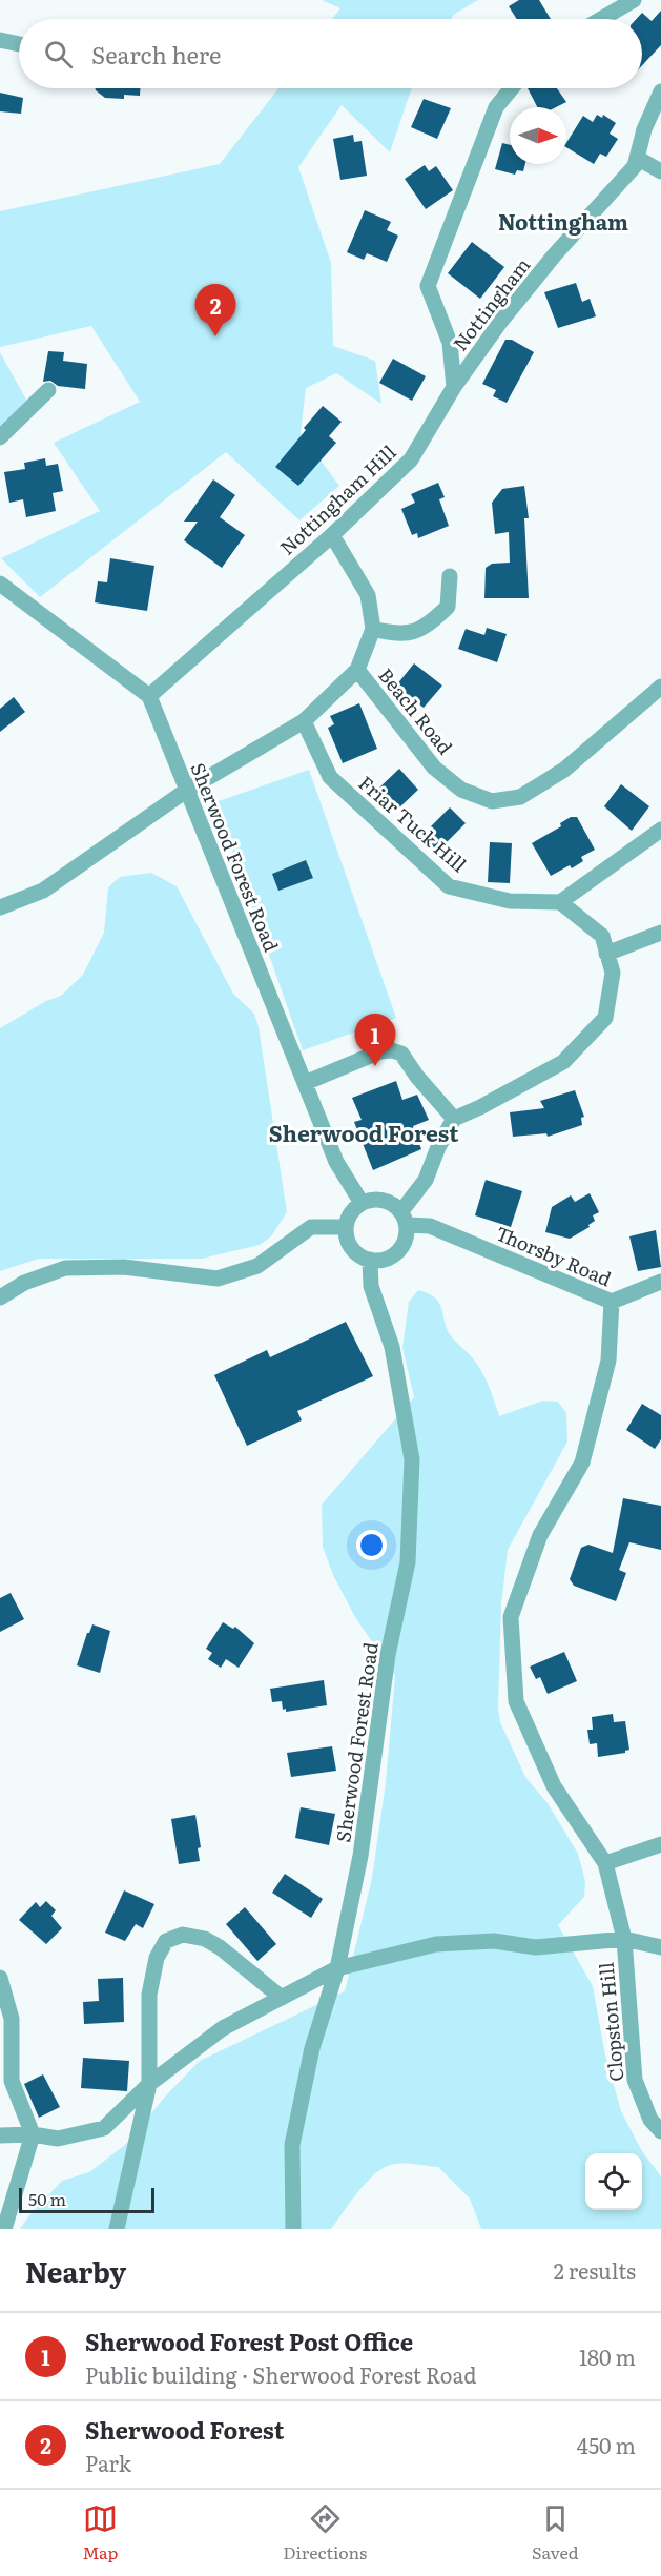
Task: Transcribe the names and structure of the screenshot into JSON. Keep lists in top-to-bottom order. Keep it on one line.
{"streets":{"street":["Nottingham","Nottingham Hill","Beach Road","Friar Tuck Hill","Sherwood Forest Road","Thorsby Road","Clopston Hill"]},"crossings":[["Nottingham","Nottingham Hill"],["Nottingham Hill","Beach Road"],["Nottingham Hill","Sherwood Forest Road"],["Sherwood Forest Road","Thorsby Road"],["Sherwood Forest Road","Clopston Hill"],["Thorsby Road","Clopston Hill"]],"districts":["Nottingham","Sherwood Forest"],"scale_bar":"50 m","north":"right","page":{"search":"Search here","pins":["2","1"],"scale":"50 m","heading":["Nearby","2 results"],"list":[{"mark":"1","name":"Sherwood Forest Post Office","note":"Public building · Sherwood Forest Road","value":"180 m"},{"mark":"2","name":"Sherwood Forest","note":"Park","value":"450 m"}],"nav":["Map","Directions","Saved"]}}
